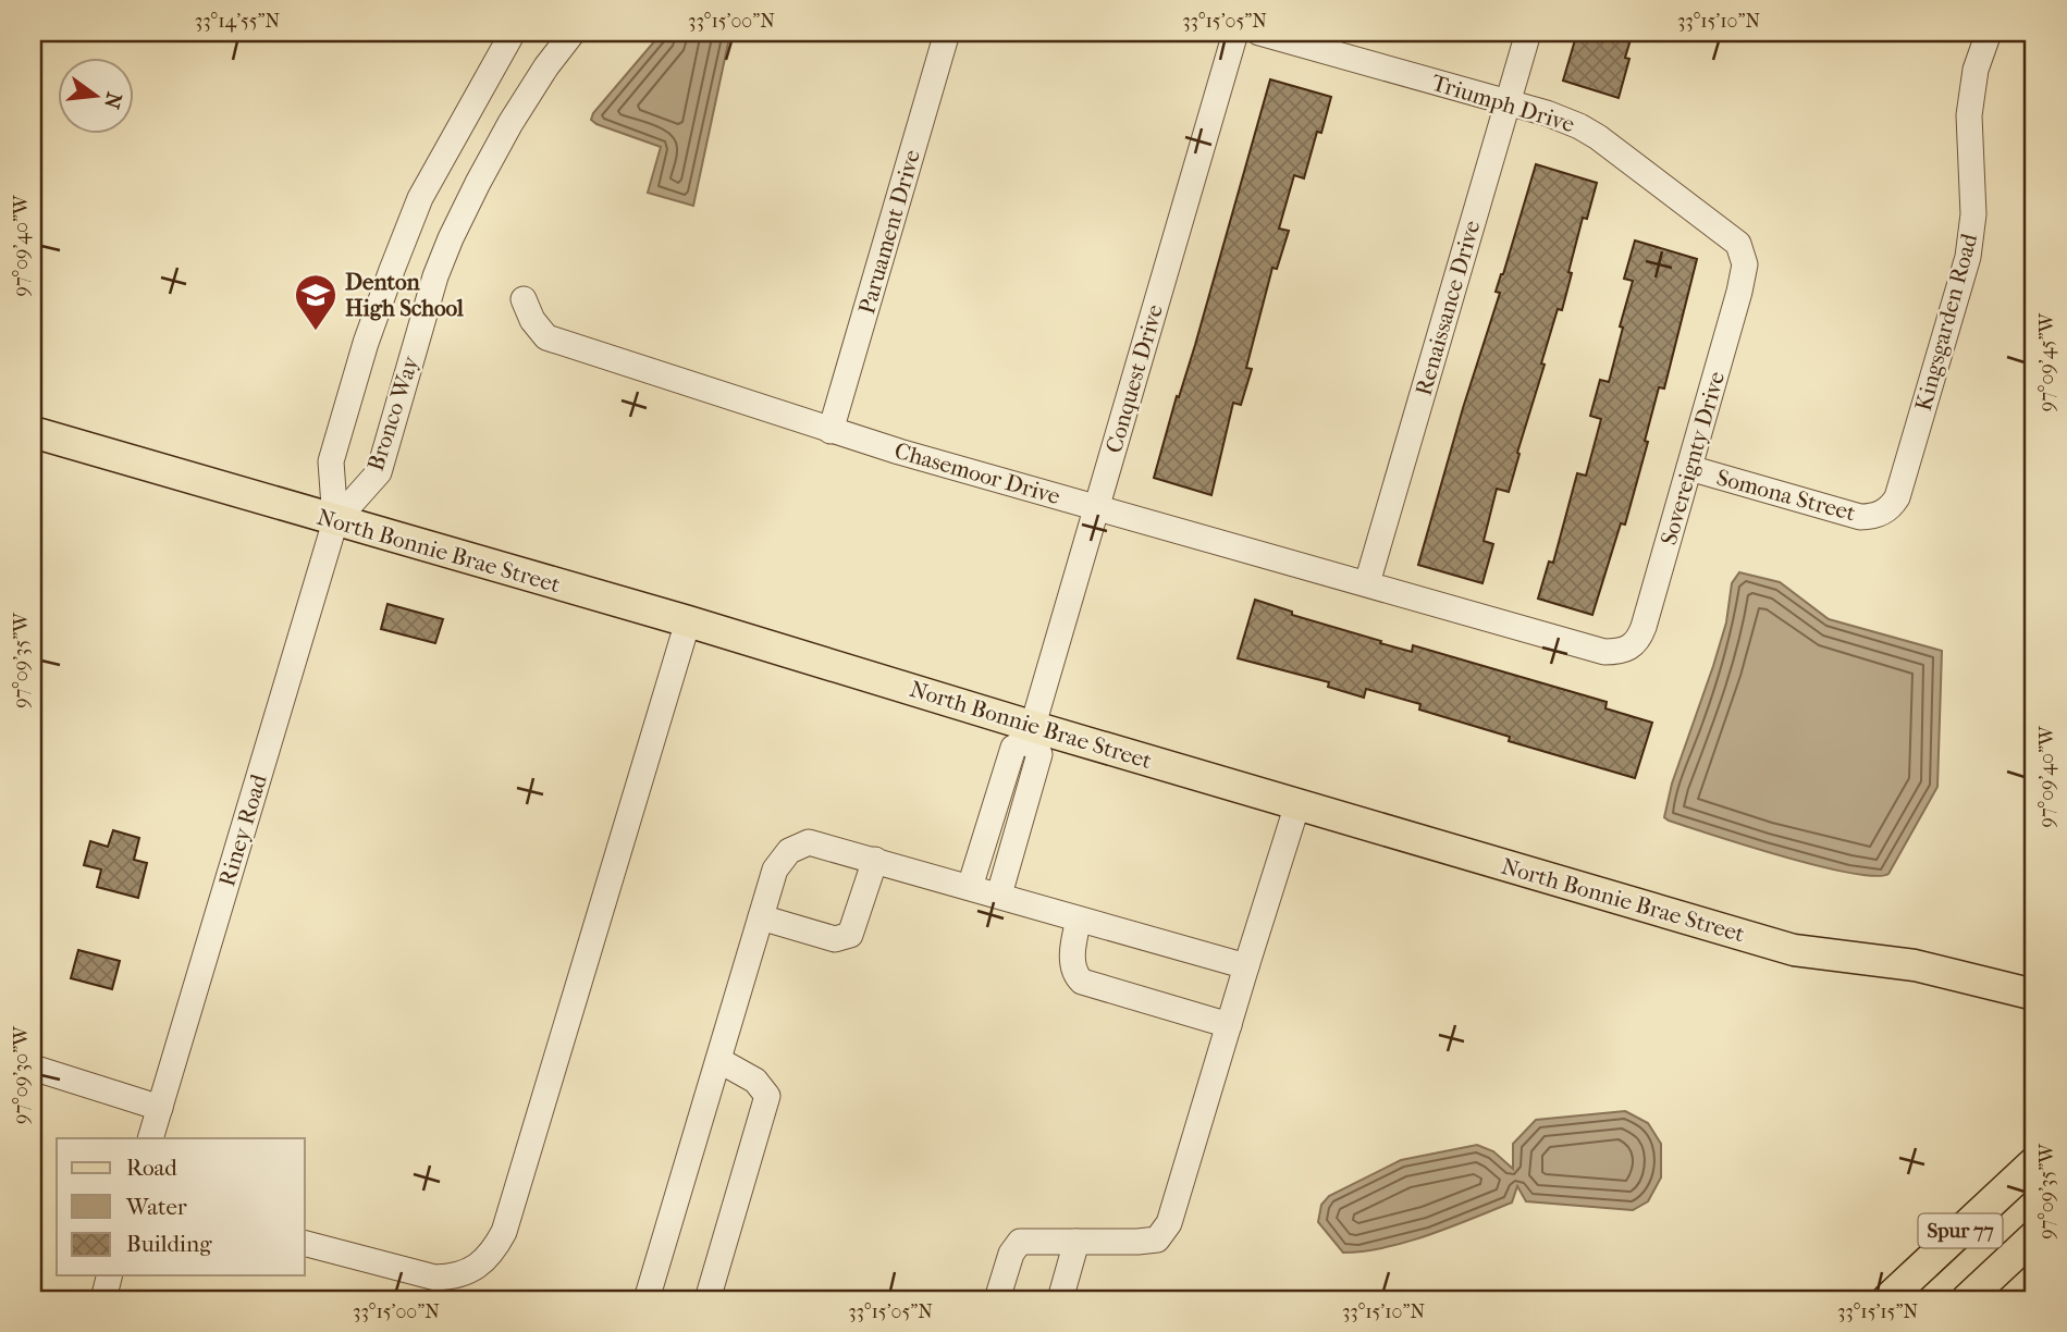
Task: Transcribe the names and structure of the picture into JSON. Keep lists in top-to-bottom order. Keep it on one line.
{"streets":{"main road":["North Bonnie Brae Street","Spur 77"],"street":["Triumph Drive","Paruament Drive","Renaissance Drive","Kingsgarden Road","Conquest Drive","Bronco Way","Sovereignty Drive","Chasemoor Drive","Somona Street","Riney Road"]},"crossings":[["Triumph Drive","Renaissance Drive"],["Triumph Drive","Sovereignty Drive"],["Paruament Drive","Chasemoor Drive"],["Renaissance Drive","Chasemoor Drive"],["Kingsgarden Road","Somona Street"],["Conquest Drive","Chasemoor Drive"],["Conquest Drive","North Bonnie Brae Street"],["Bronco Way","North Bonnie Brae Street"],["Bronco Way","Riney Road"],["Sovereignty Drive","Chasemoor Drive"],["Sovereignty Drive","Somona Street"],["North Bonnie Brae Street","Riney Road"]],"places":{"school or university":["Denton High School"]},"legend":["Road","Water","Building"],"north":"right","coordinates":["33°14'55\"N","33°15'00\"N","33°15'05\"N","33°15'10\"N","97°09'40\"W","97°09'45\"W","97°09'35\"W","97°09'30\"W","33°15'15\"N"]}
